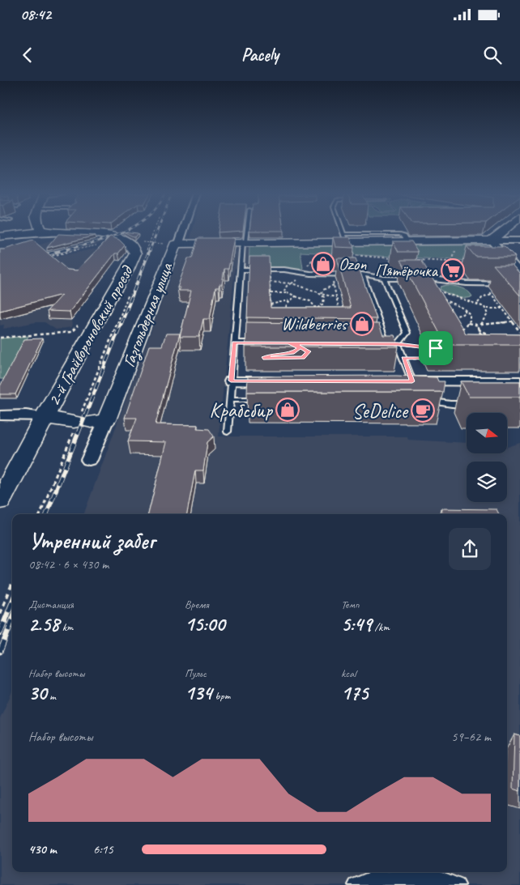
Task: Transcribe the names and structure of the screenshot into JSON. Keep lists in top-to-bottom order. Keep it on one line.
{"streets":{"main road":["Газгольдерная улица","2-й Грайвороновский проезд"]},"places":{"shop":["Ozon","Wildberries","Крабсбир"],"supermarket":["Пятёрочка"],"cafe":["SeDelice"]},"north":"right","page":{"status":"08:42","header":"Pacely","heading":["Утренний забег","08:42 · 6 × 430 m"],"stats":[["Дистанция","2.58 km"],["Время","15:00"],["Темп","5:49 /km"],["Набор высоты","30 m"],["Пульс","134 bpm"],["kcal","175"]],"chart":["Набор высоты","59–62 m"],"list":[{"name":"430 m","note":"6:15"}]}}
